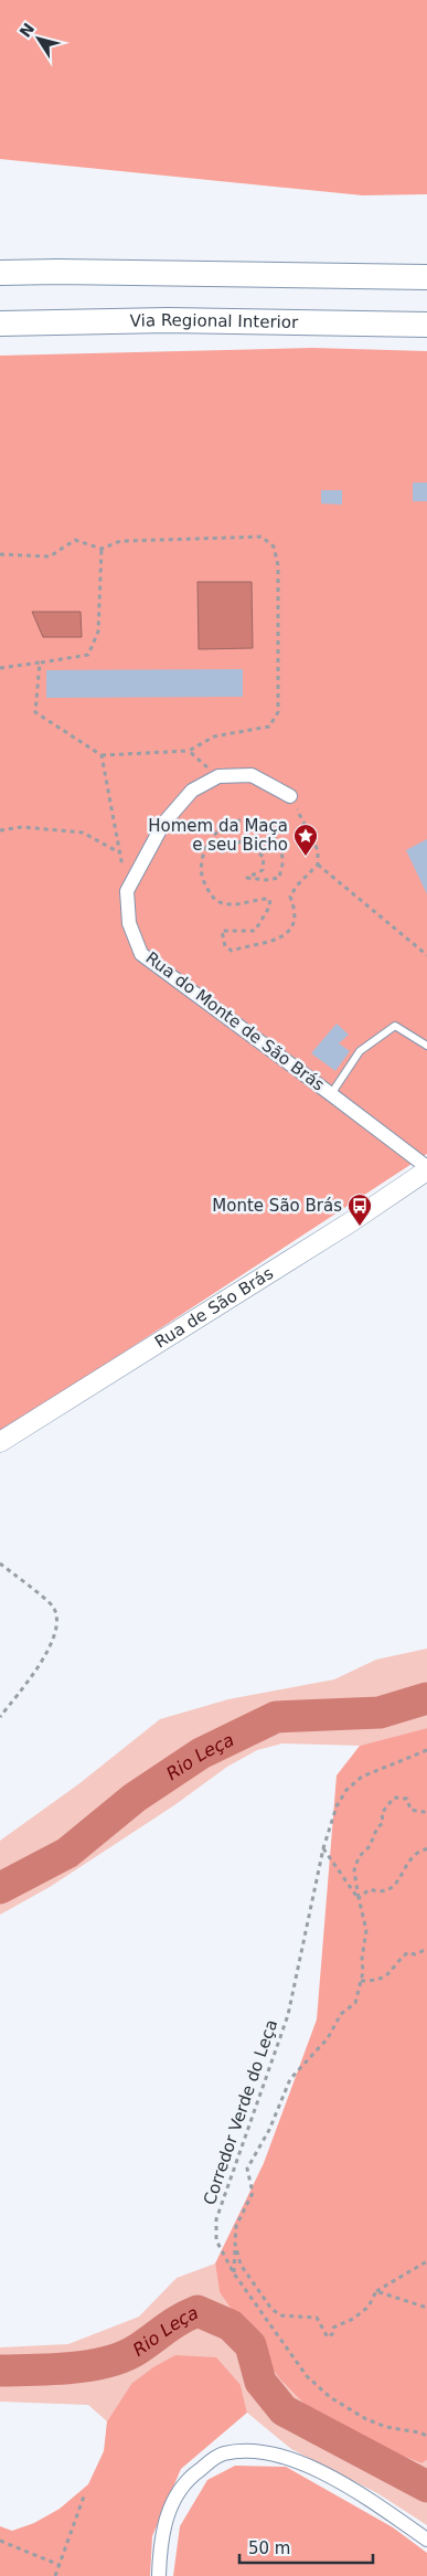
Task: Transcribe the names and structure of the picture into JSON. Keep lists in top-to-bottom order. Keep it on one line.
{"streets":{"highway":["Via Regional Interior"],"main road":["Rua de São Brás"],"street":["Rua do Monte de São Brás"],"path":["Corredor Verde do Leça"]},"crossings":[["Rua do Monte de São Brás","Rua de São Brás"]],"water":["Rio Leça"],"places":{"place":["Homem da Maça e seu Bicho"],"bus stop":["Monte São Brás"]},"scale_bar":"50 m","north":"top left"}
